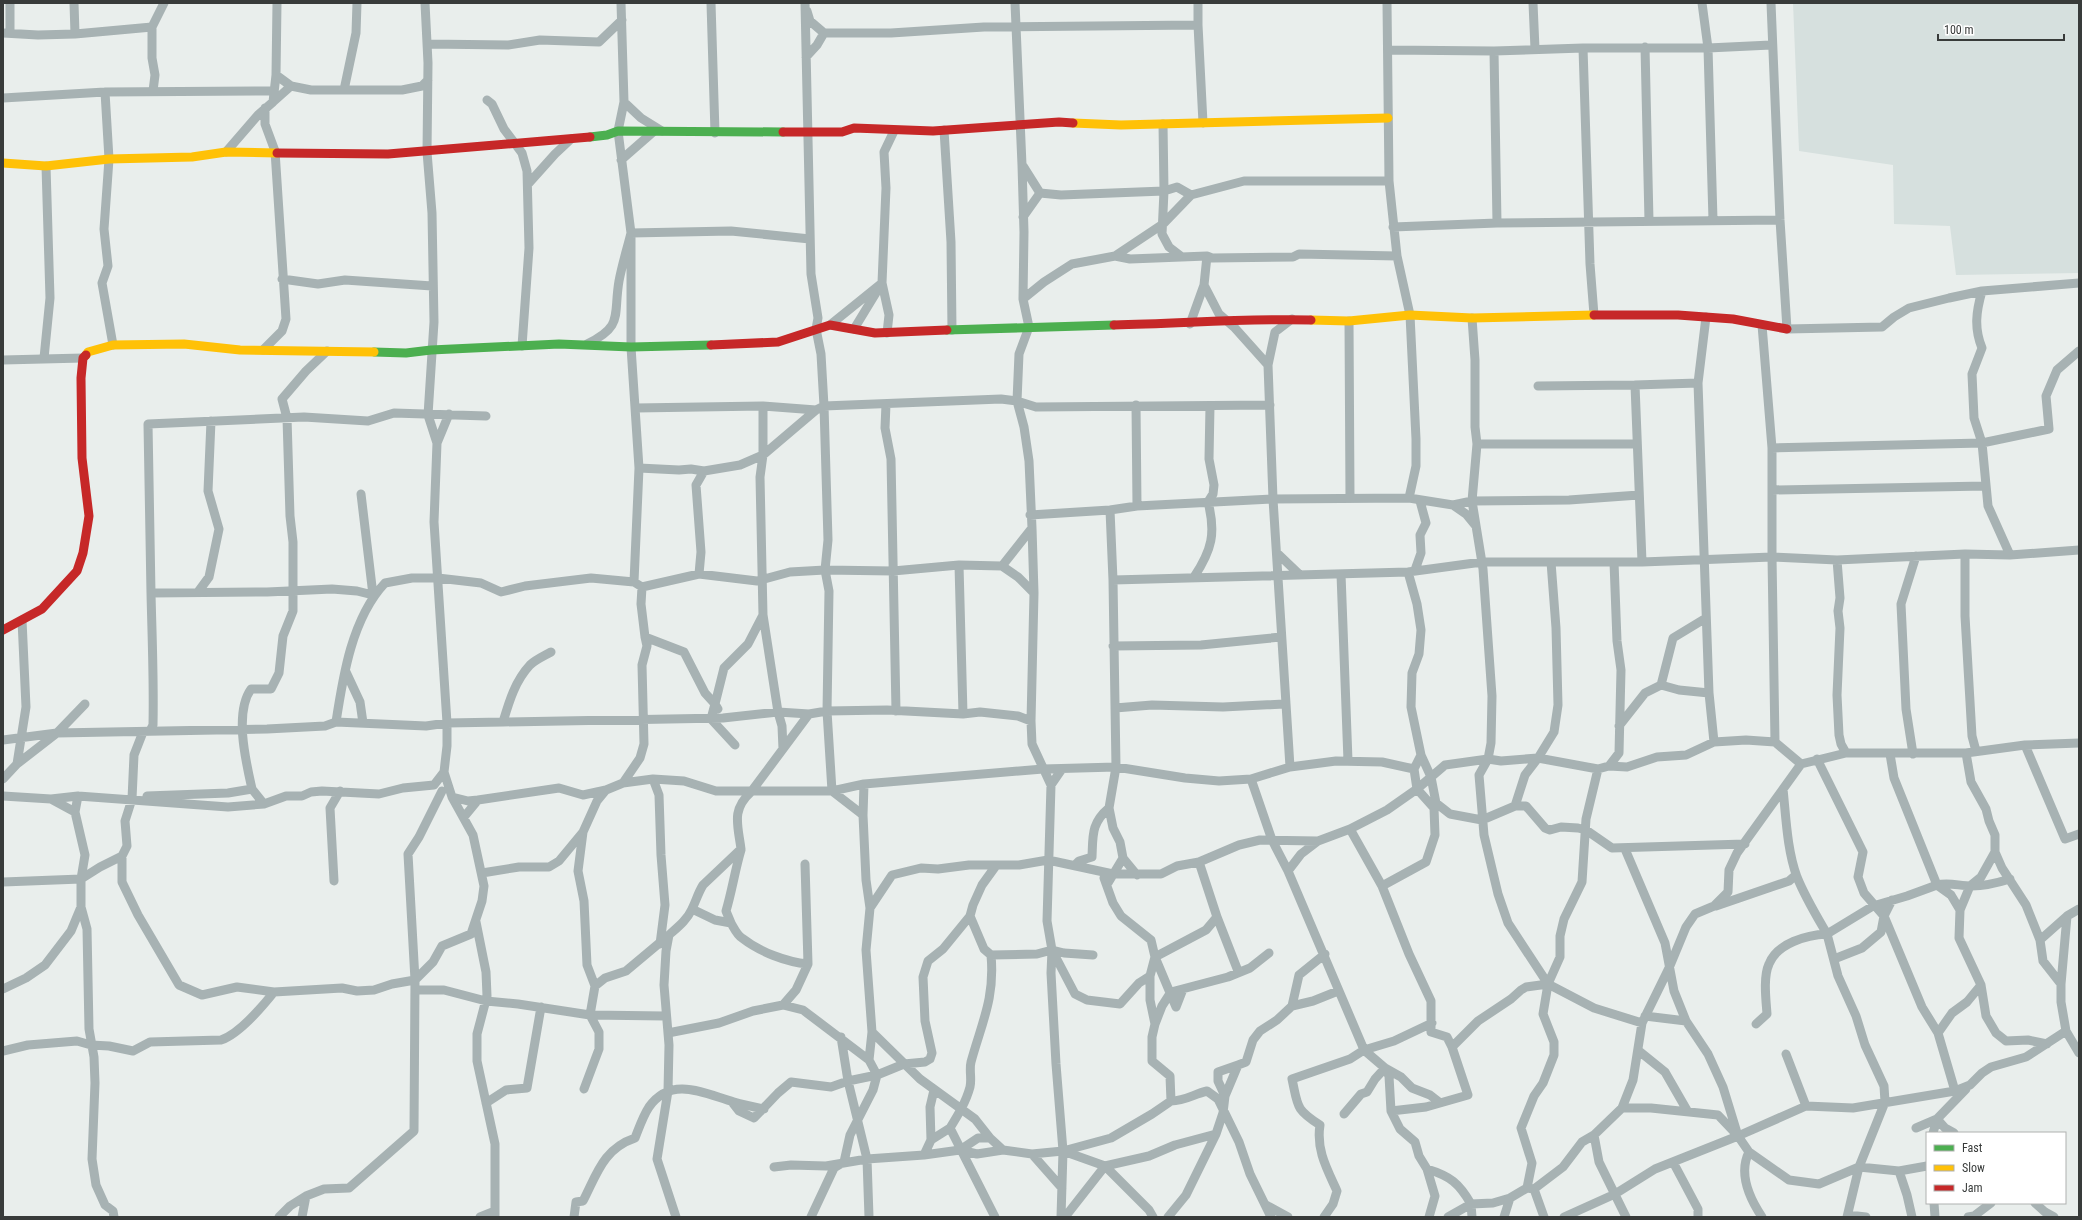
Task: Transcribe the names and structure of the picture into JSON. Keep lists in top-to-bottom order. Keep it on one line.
{"legend":["Fast","Slow","Jam"],"scale_bar":"100 m"}
